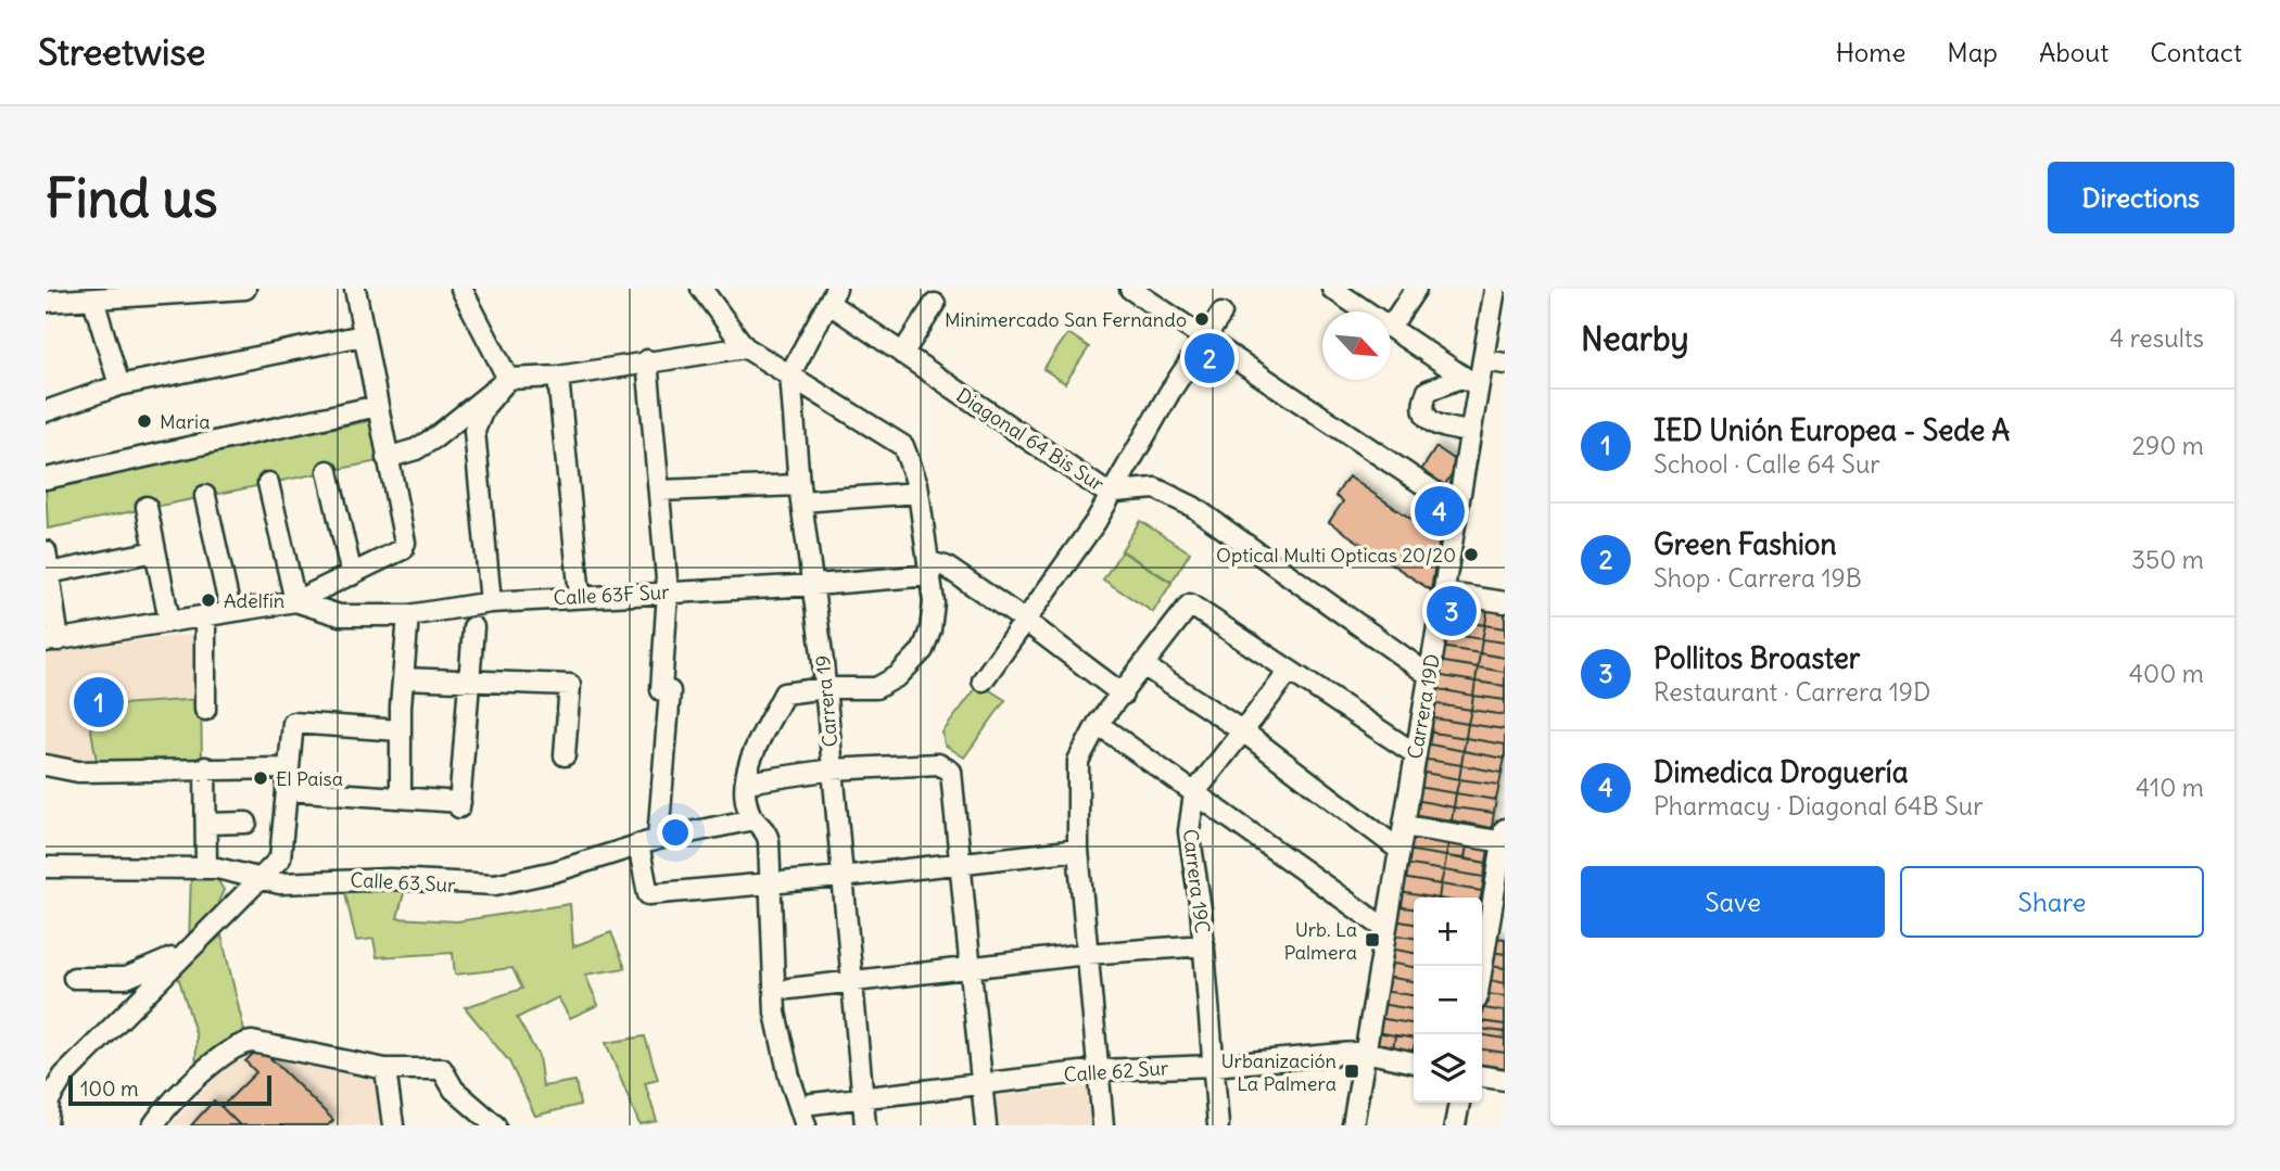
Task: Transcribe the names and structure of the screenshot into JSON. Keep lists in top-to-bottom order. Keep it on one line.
{"streets":{"street":["Diagonal 64 Bis Sur","Calle 63F Sur","Carrera 19","Carrera 19D","Carrera 19C","Calle 63 Sur","Calle 62 Sur"]},"crossings":[["Diagonal 64 Bis Sur","Carrera 19D"],["Calle 63F Sur","Carrera 19"],["Carrera 19","Calle 62 Sur"],["Carrera 19D","Calle 62 Sur"],["Carrera 19C","Calle 62 Sur"]],"places":{"other":["Minimercado San Fernando","Maria","Optical Multi Opticas 20/20","Adelfin","El Paisa"],"transit":["Urb. La Palmera","Urbanización La Palmera"]},"scale_bar":"100 m","north":"bottom right","page":{"header":"Streetwise","nav":["Home","Map","About","Contact"],"buttons":["Directions",["Save","Share"]],"title":"Find us","heading":["Nearby","4 results"],"pins":["2","4","3","1"],"list":[{"mark":"1","name":"IED Unión Europea - Sede A","note":"School · Calle 64 Sur","value":"290 m"},{"mark":"2","name":"Green Fashion","note":"Shop · Carrera 19B","value":"350 m"},{"mark":"3","name":"Pollitos Broaster","note":"Restaurant · Carrera 19D","value":"400 m"},{"mark":"4","name":"Dimedica Droguería","note":"Pharmacy · Diagonal 64B Sur","value":"410 m"}],"map_buttons":["+","−"],"scale":"100 m"}}
